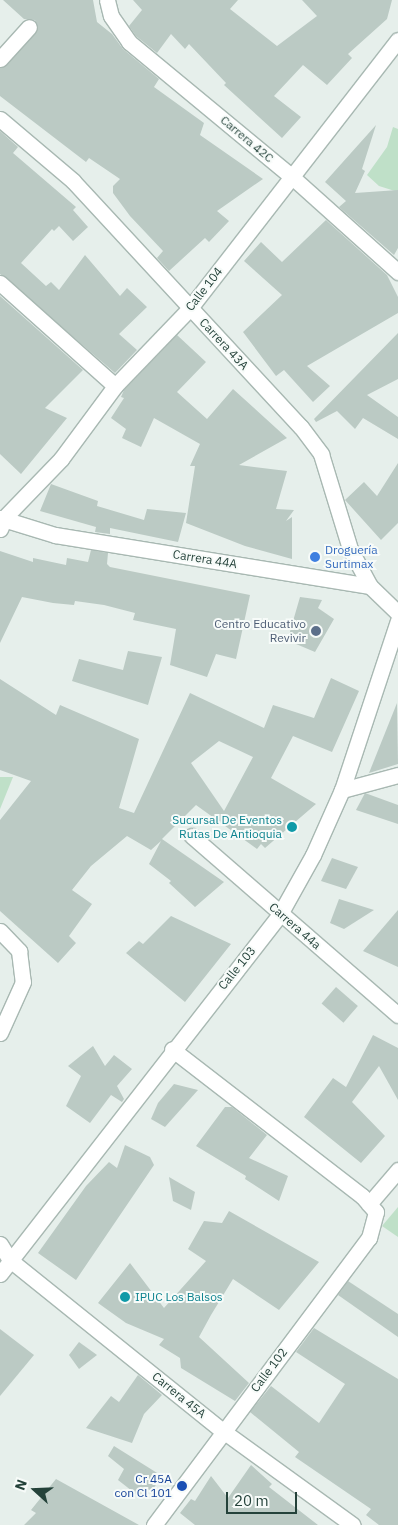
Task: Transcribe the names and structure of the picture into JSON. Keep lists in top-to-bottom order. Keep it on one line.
{"streets":{"street":["Carrera 42C","Calle 104","Carrera 43A","Carrera 44A","Carrera 44a","Calle 103","Calle 102","Carrera 45A"]},"crossings":[["Carrera 42C","Calle 104"],["Calle 104","Carrera 43A"],["Calle 104","Carrera 44A"],["Carrera 43A","Carrera 44A"],["Carrera 44a","Calle 103"],["Calle 103","Carrera 45A"],["Calle 102","Carrera 45A"]],"places":["Droguería Surtimax","Centro Educativo Revivir","Sucursal De Eventos Rutas De Antioquia","IPUC Los Balsos","Cr 45A con Cl 101"],"scale_bar":"20 m","north":"left"}
